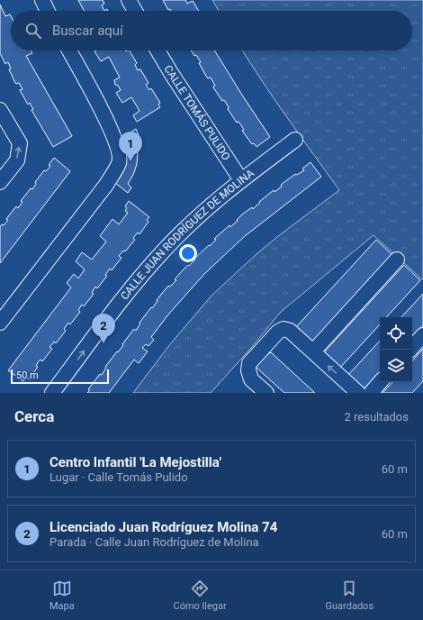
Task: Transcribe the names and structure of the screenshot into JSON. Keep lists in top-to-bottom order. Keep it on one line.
{"streets":{"street":["CALLE TOMÁS PULIDO","CALLE JUAN RODRÍGUEZ DE MOLINA"]},"crossings":[["CALLE TOMÁS PULIDO","CALLE JUAN RODRÍGUEZ DE MOLINA"]],"one_way":["CALLE JUAN RODRÍGUEZ DE MOLINA"],"scale_bar":"50 m","page":{"search":"Buscar aquí","pins":["1","2"],"scale":"50 m","heading":["Cerca","2 resultados"],"list":[{"mark":"1","name":"Centro Infantil 'La Mejostilla'","note":"Lugar · Calle Tomás Pulido","value":"60 m"},{"mark":"2","name":"Licenciado Juan Rodríguez Molina 74","note":"Parada · Calle Juan Rodríguez de Molina","value":"60 m"}],"nav":["Mapa","Cómo llegar","Guardados"]}}
